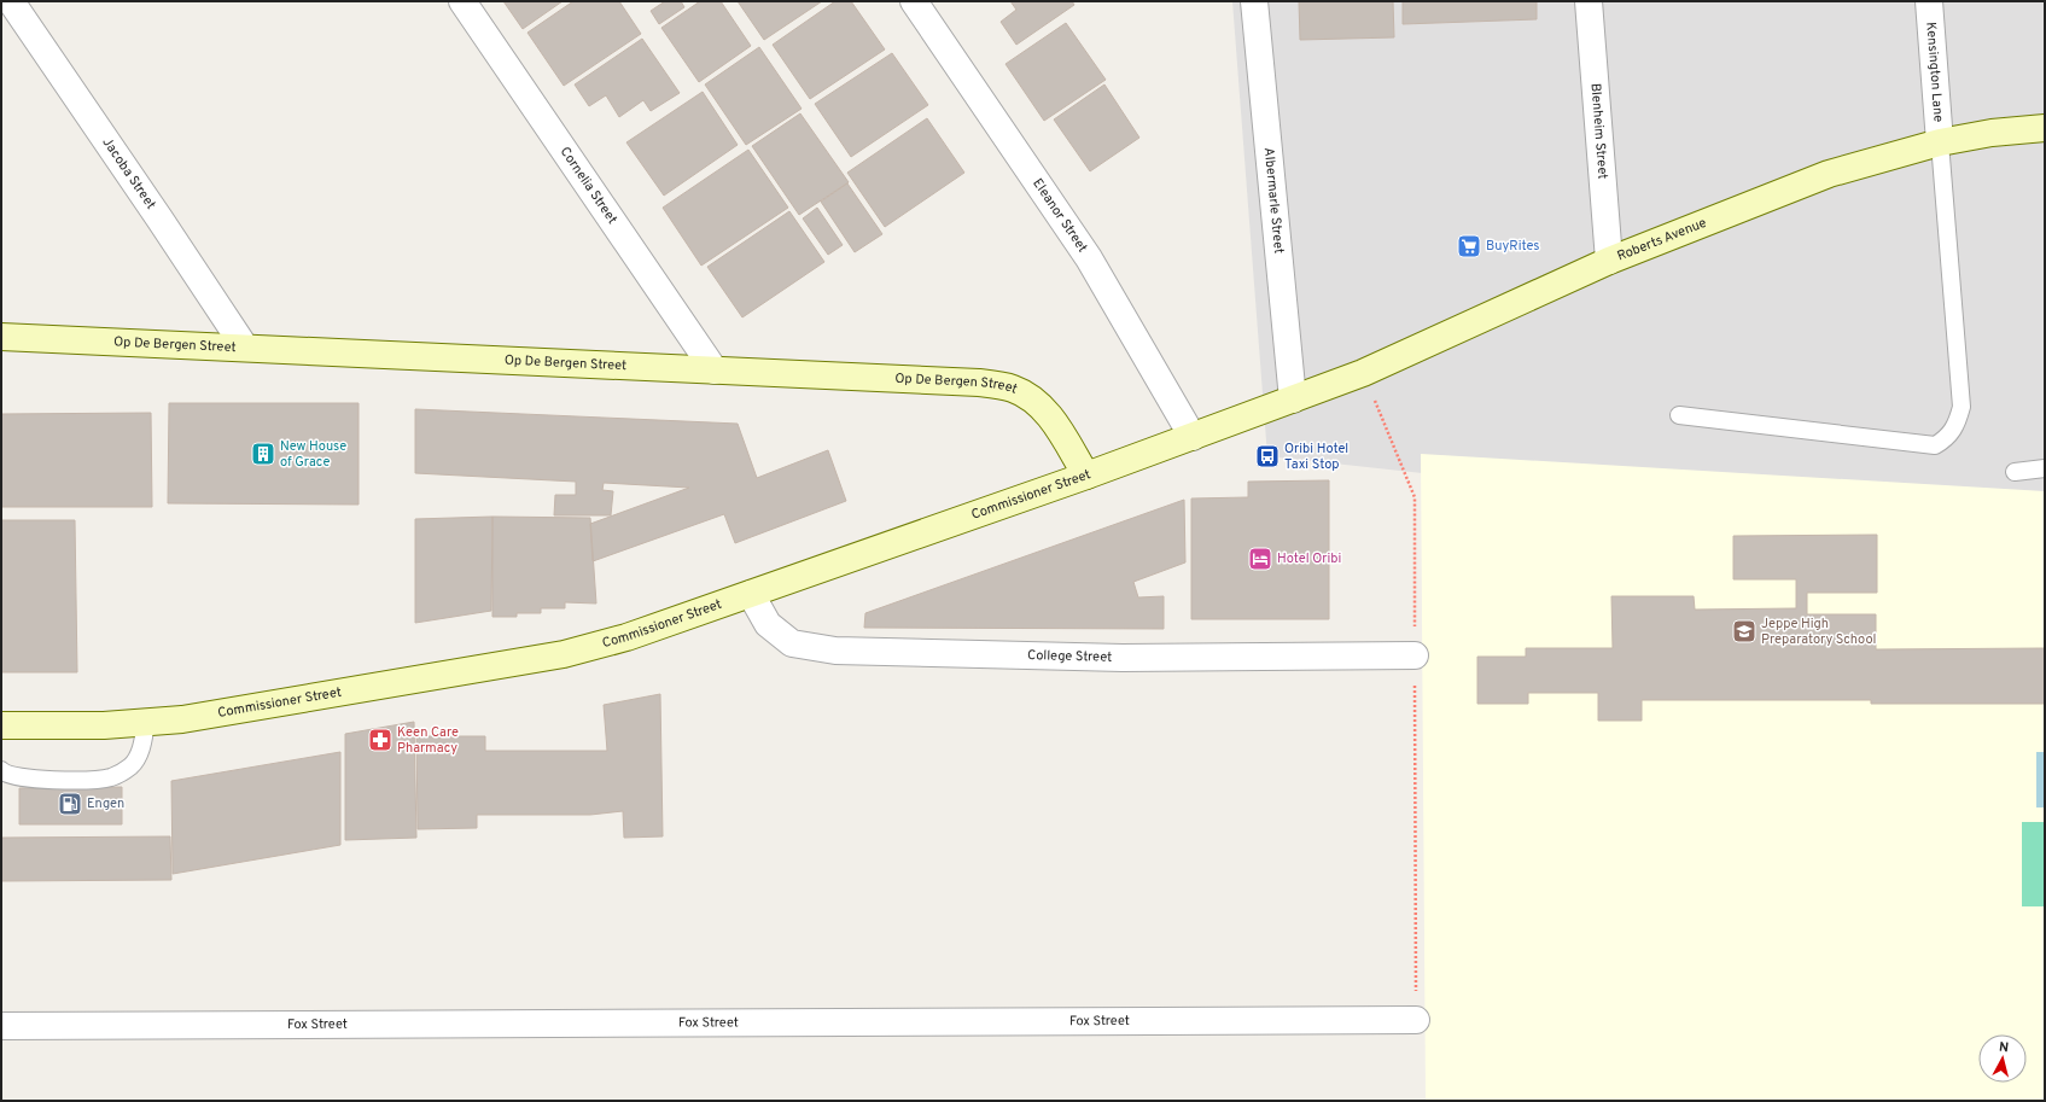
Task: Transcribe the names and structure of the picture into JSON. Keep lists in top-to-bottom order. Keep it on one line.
{"streets":{"main road":["Roberts Avenue","Op De Bergen Street","Commissioner Street"],"street":["Kensington Lane","Blenheim Street","Jacoba Street","Cornelia Street","Albermarle Street","Eleanor Street","College Street","Fox Street"]},"crossings":[["Kensington Lane","Roberts Avenue"],["Blenheim Street","Roberts Avenue"],["Jacoba Street","Op De Bergen Street"],["Cornelia Street","Op De Bergen Street"],["Albermarle Street","Roberts Avenue"],["Albermarle Street","Commissioner Street"],["Eleanor Street","Commissioner Street"],["Roberts Avenue","Commissioner Street"],["Op De Bergen Street","Commissioner Street"],["Commissioner Street","College Street"]],"places":{"supermarket":["BuyRites"],"building":["New House of Grace"],"bus stop":["Oribi Hotel Taxi Stop"],"hotel":["Hotel Oribi"],"school or university":["Jeppe High Preparatory School"],"pharmacy":["Keen Care Pharmacy"],"fuel station":["Engen"]},"north":"top"}
